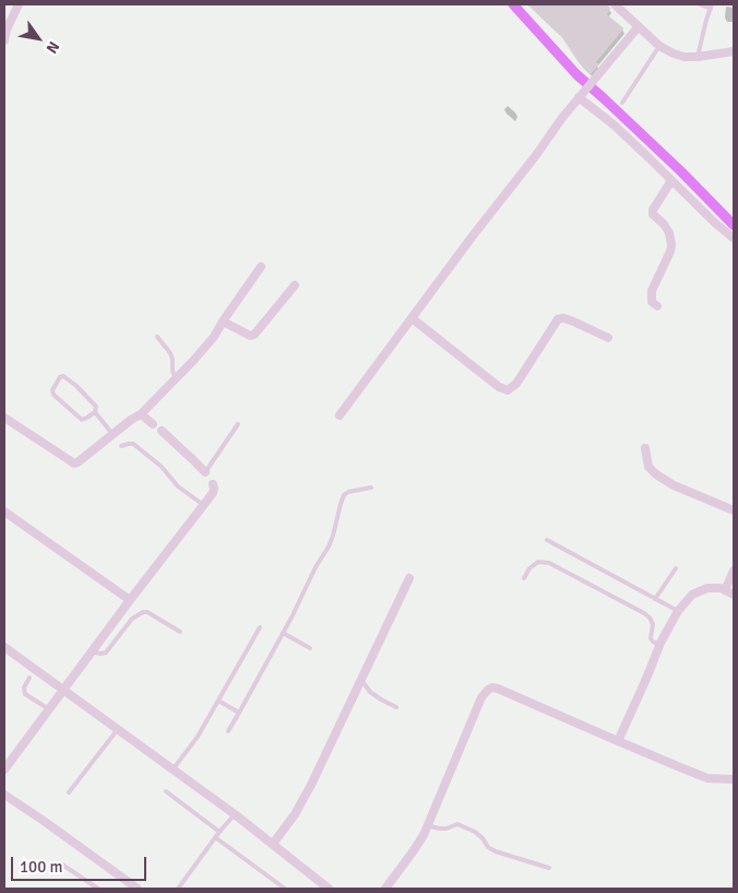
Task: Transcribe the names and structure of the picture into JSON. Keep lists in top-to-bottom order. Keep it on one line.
{"scale_bar":"100 m","north":"bottom right"}
